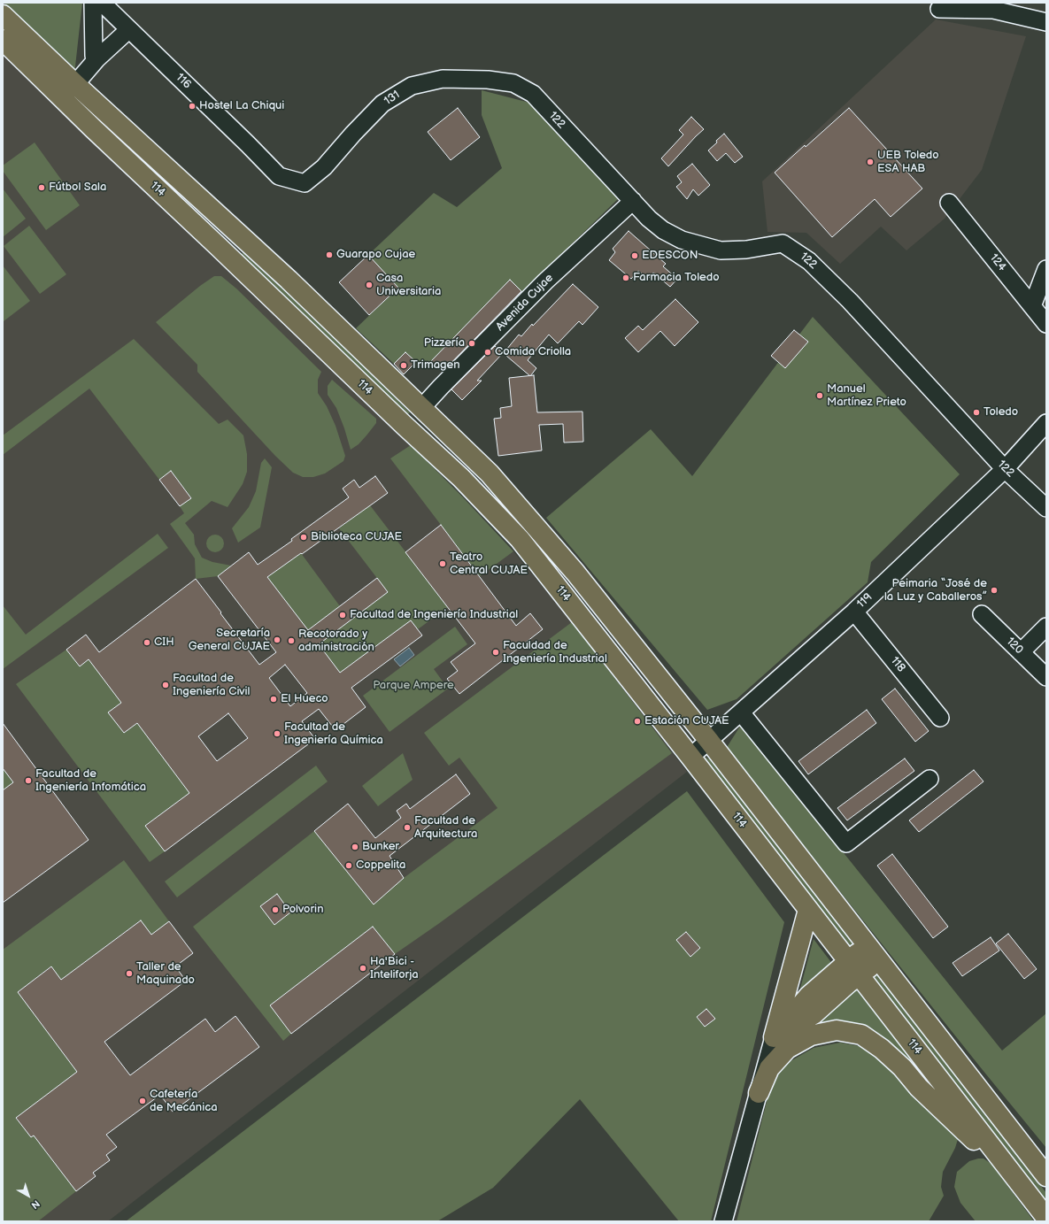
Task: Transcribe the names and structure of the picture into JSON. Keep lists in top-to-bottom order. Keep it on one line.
{"streets":{"highway":["114"],"street":["116","131","122","124","Avenida Cujae","119","120","118"]},"crossings":[["116","131"],["131","122"],["122","Avenida Cujae"],["122","119"],["114","Avenida Cujae"],["114","119"],["119","118"]],"parks":["Parque Ampere"],"places":["Hostel La Chiqui","UEB Toledo ESA HAB","Fútbol Sala","Guarapo Cujae","EDESCON","Farmacia Toledo","Casa Universitaria","Pizzería","Comida Criolla","Trimagen","Manuel Martínez Prieto","Toledo","Biblioteca CUJAE","Teatro Central CUJAE","Peimaria “José de la Luz y Caballeros”","Facultad de Ingeniería Industrial","Secretaría General CUJAE","Recotorado y administración","CIH","Faculdad de Ingeniería Industrial","Facultad de Ingeniería Civil","El Hueco","Estación CUJAE","Facultad de Ingeniería Química","Facultad de Ingeniería Infomática","Facultad de Arquitectura","Bunker","Coppelita","Polvorin","Ha'Bici - Inteliforja","Taller de Maquinado","Cafetería de Mecánica"],"north":"bottom right"}
